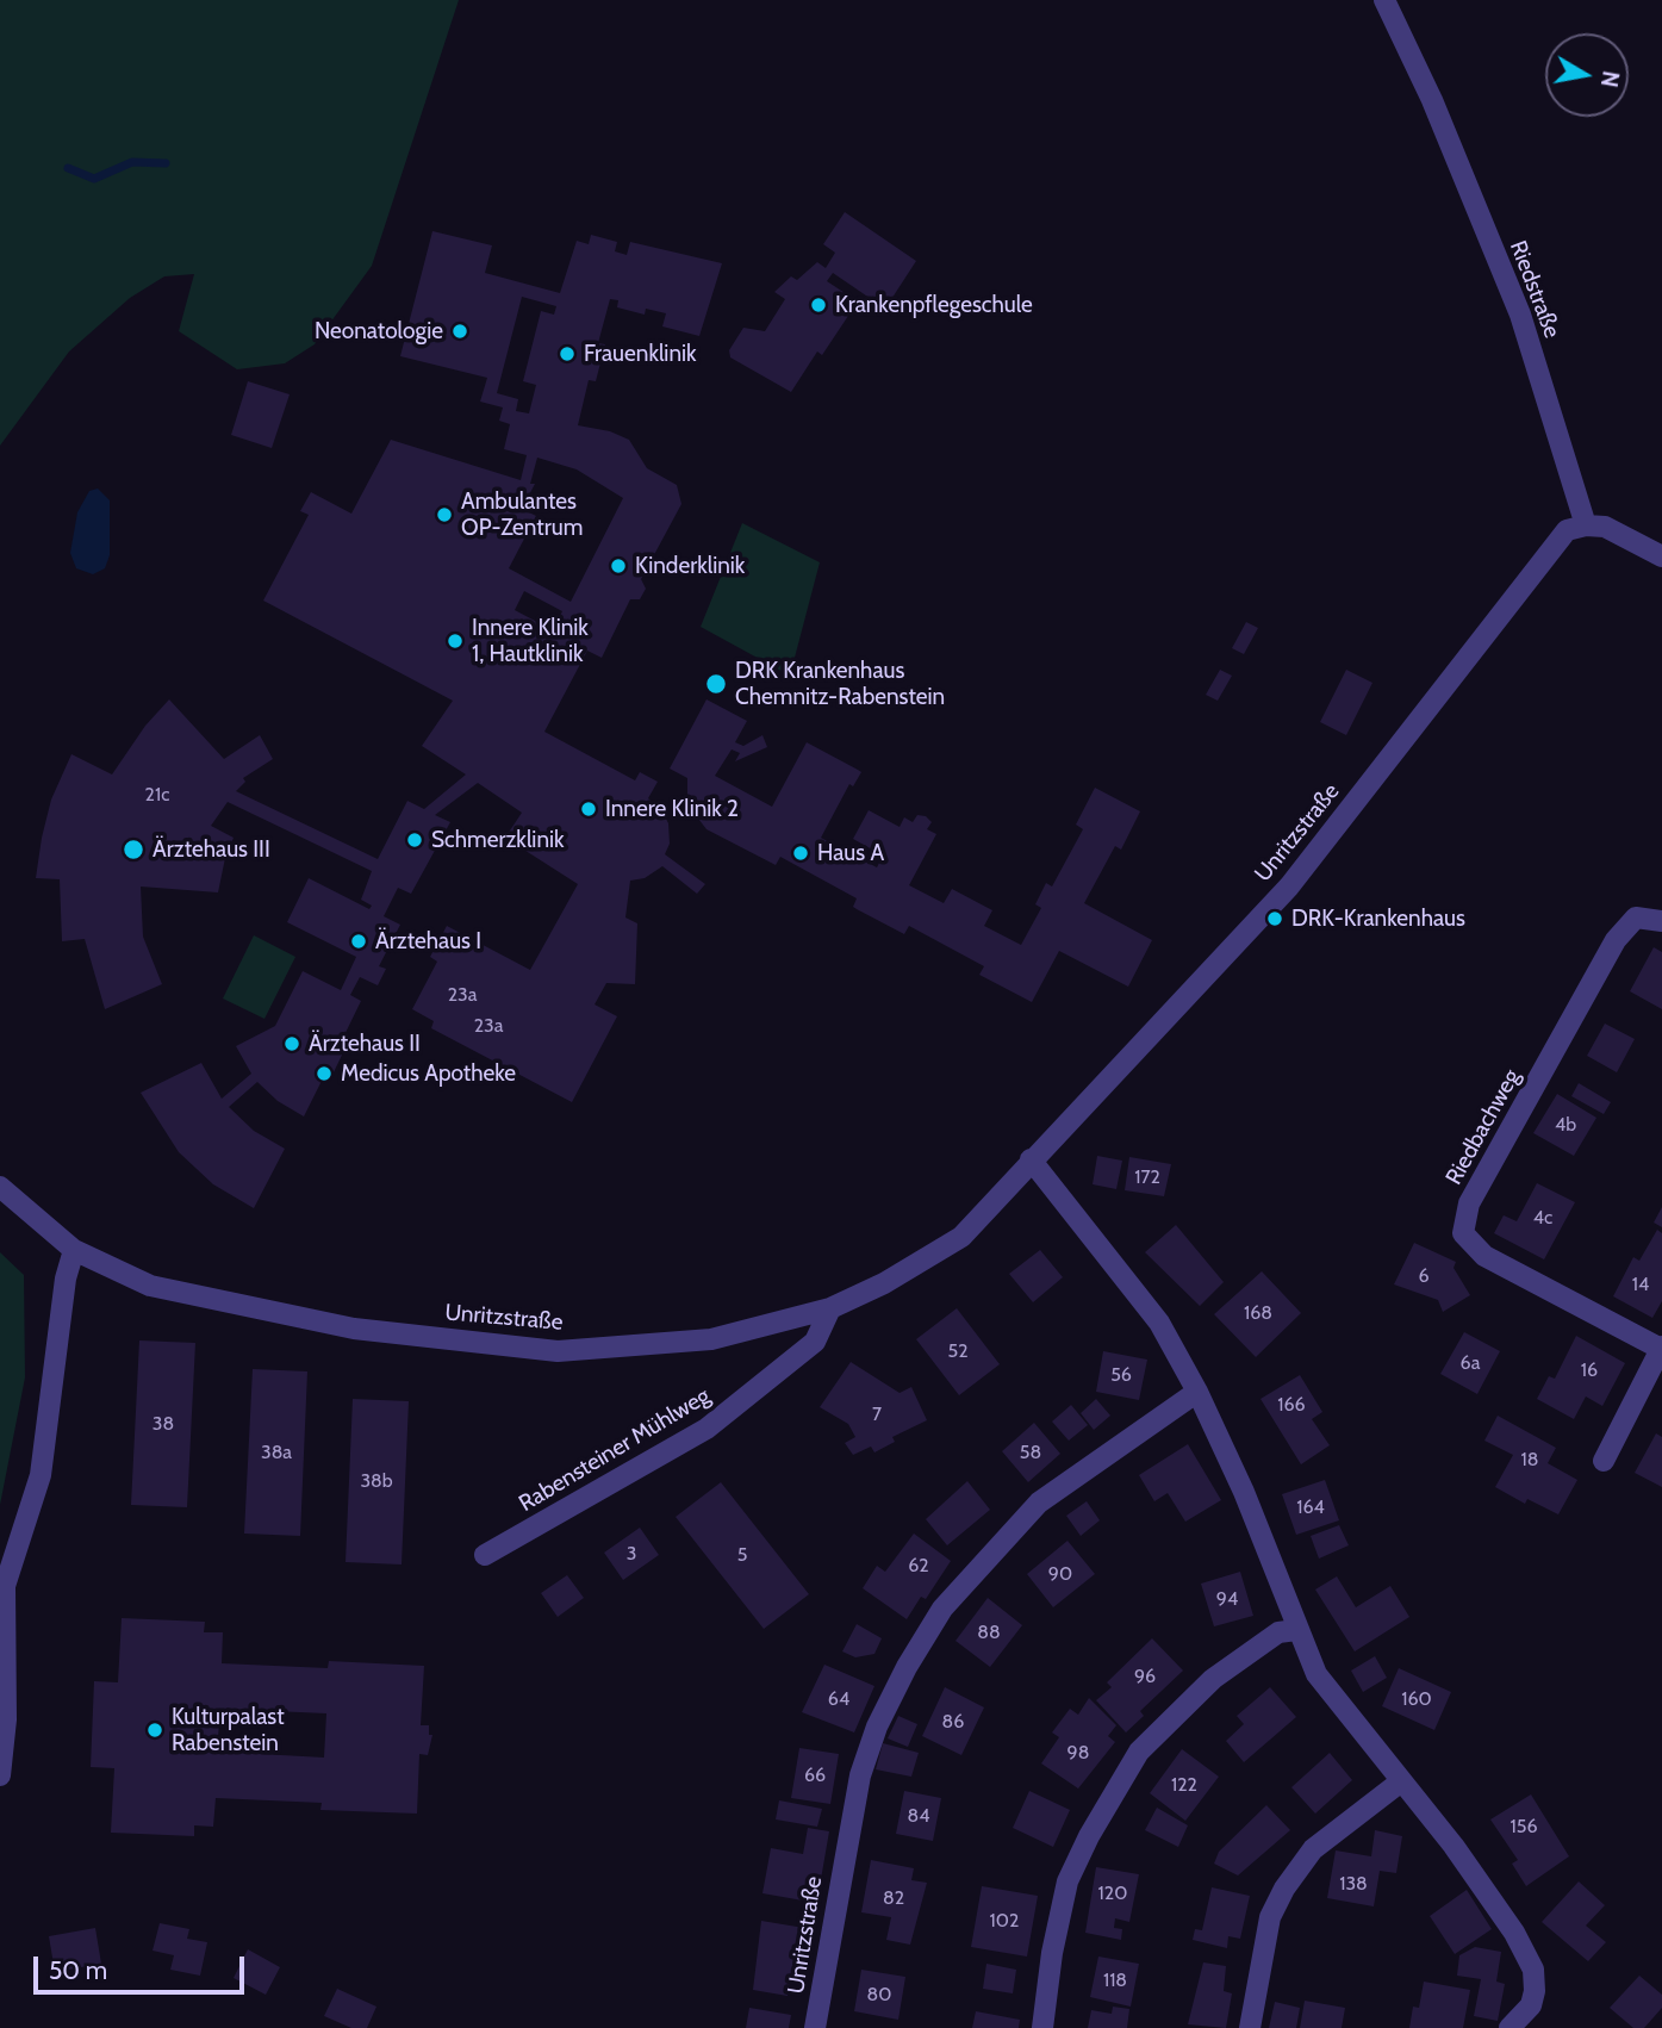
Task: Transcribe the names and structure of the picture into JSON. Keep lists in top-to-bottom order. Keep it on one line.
{"streets":{"street":["Riedstraße","Unritzstraße","Riedbachweg","Rabensteiner Mühlweg"]},"crossings":[["Riedstraße","Unritzstraße"],["Unritzstraße","Rabensteiner Mühlweg"]],"places":["Krankenpflegeschule","Neonatologie","Frauenklinik","Ambulantes OP-Zentrum","Kinderklinik","Innere Klinik 1, Hautklinik","DRK Krankenhaus Chemnitz-Rabenstein","Innere Klinik 2","Schmerzklinik","Ärztehaus III","Haus A","DRK-Krankenhaus","Ärztehaus I","Ärztehaus II","Medicus Apotheke","Kulturpalast Rabenstein"],"house_numbers":["21c","23a","23a","4b","172","4c","6","14","168","52","6a","16","56","166","7","38","38a","58","18","38b","164","3","5","62","90","94","88","96","64","160","86","98","66","122","84","156","138","120","82","102","118","80"],"scale_bar":"50 m","north":"right"}
